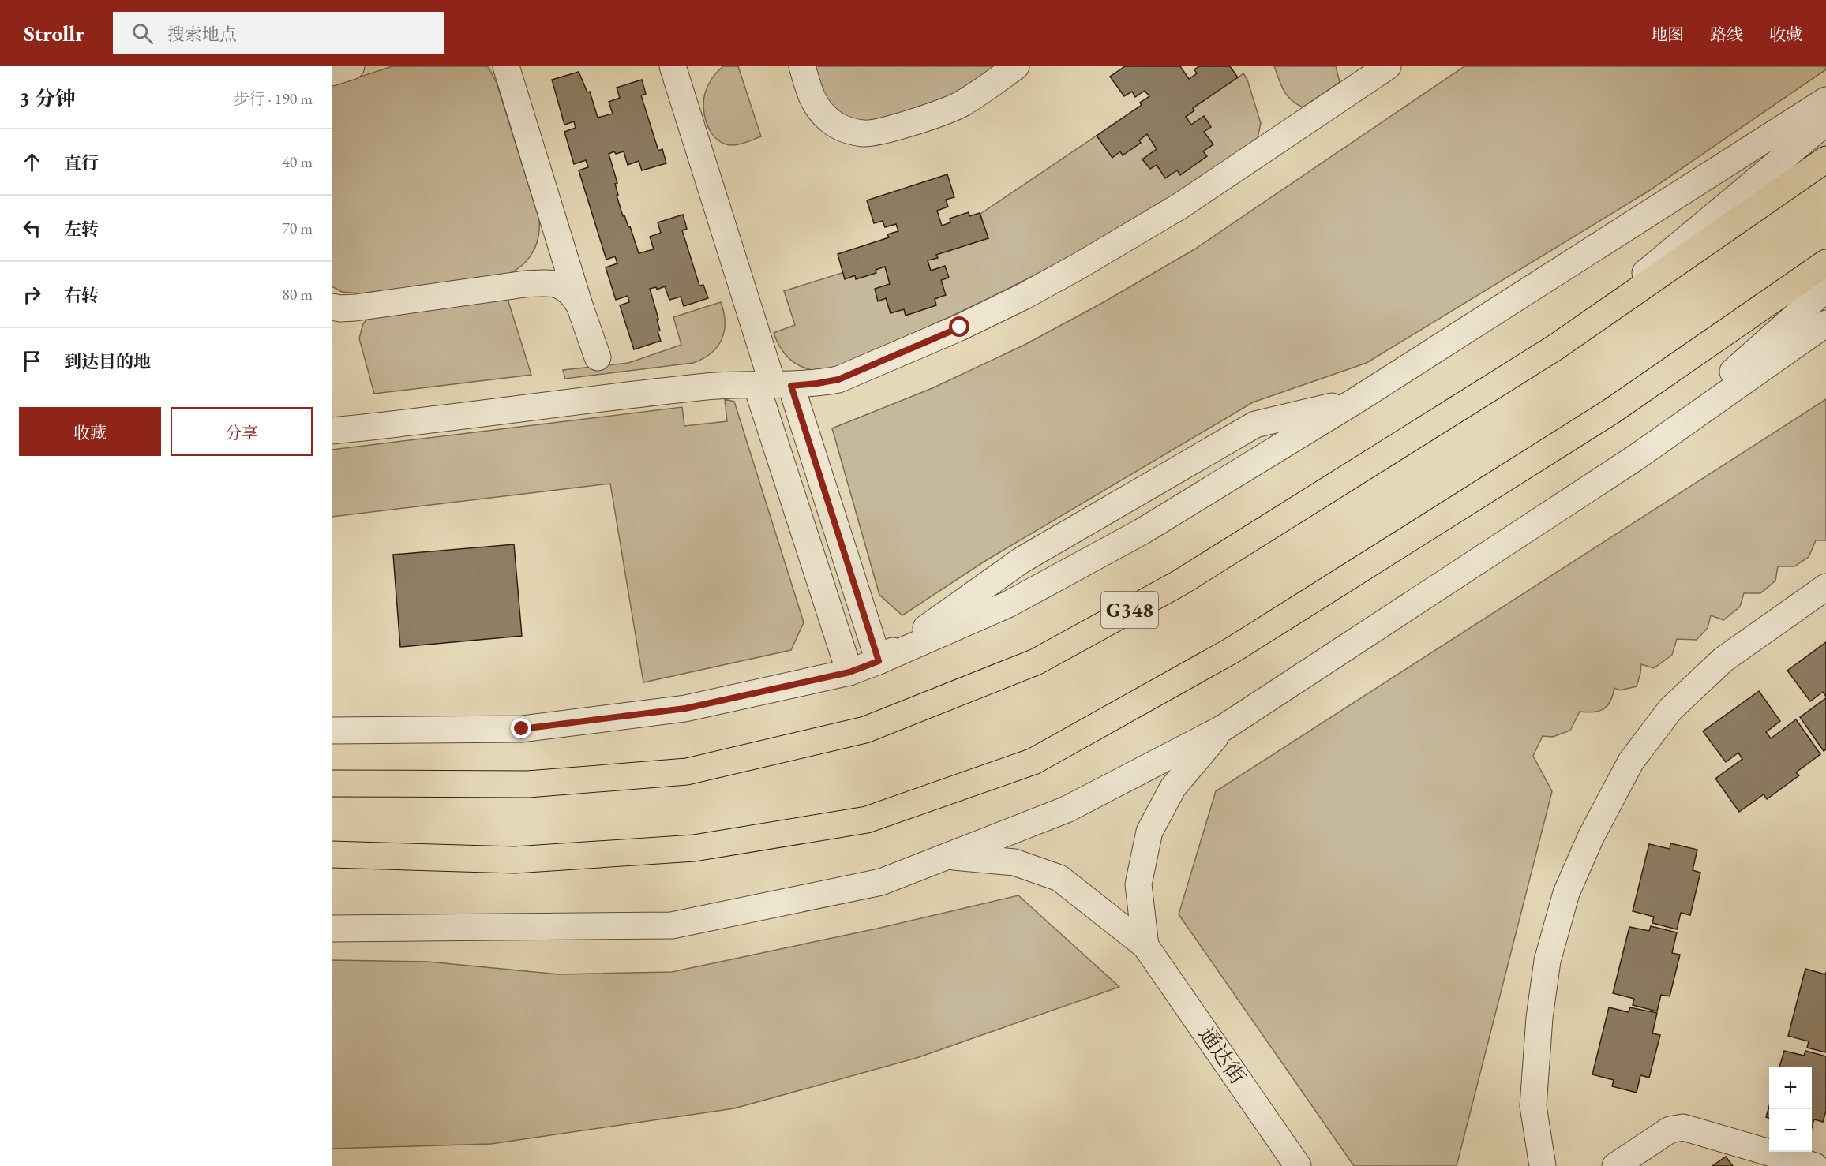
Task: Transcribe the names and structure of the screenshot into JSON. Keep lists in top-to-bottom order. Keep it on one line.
{"streets":{"highway":["G348"],"street":["通达街"]},"page":{"header":"Strollr","search":"搜索地点","nav":["地图","路线","收藏"],"heading":["3 分钟","步行 · 190 m"],"list":[["直行","40 m"],["左转","70 m"],["右转","80 m"],"到达目的地"],"buttons":["收藏","分享"],"map_buttons":["+","−"]}}
